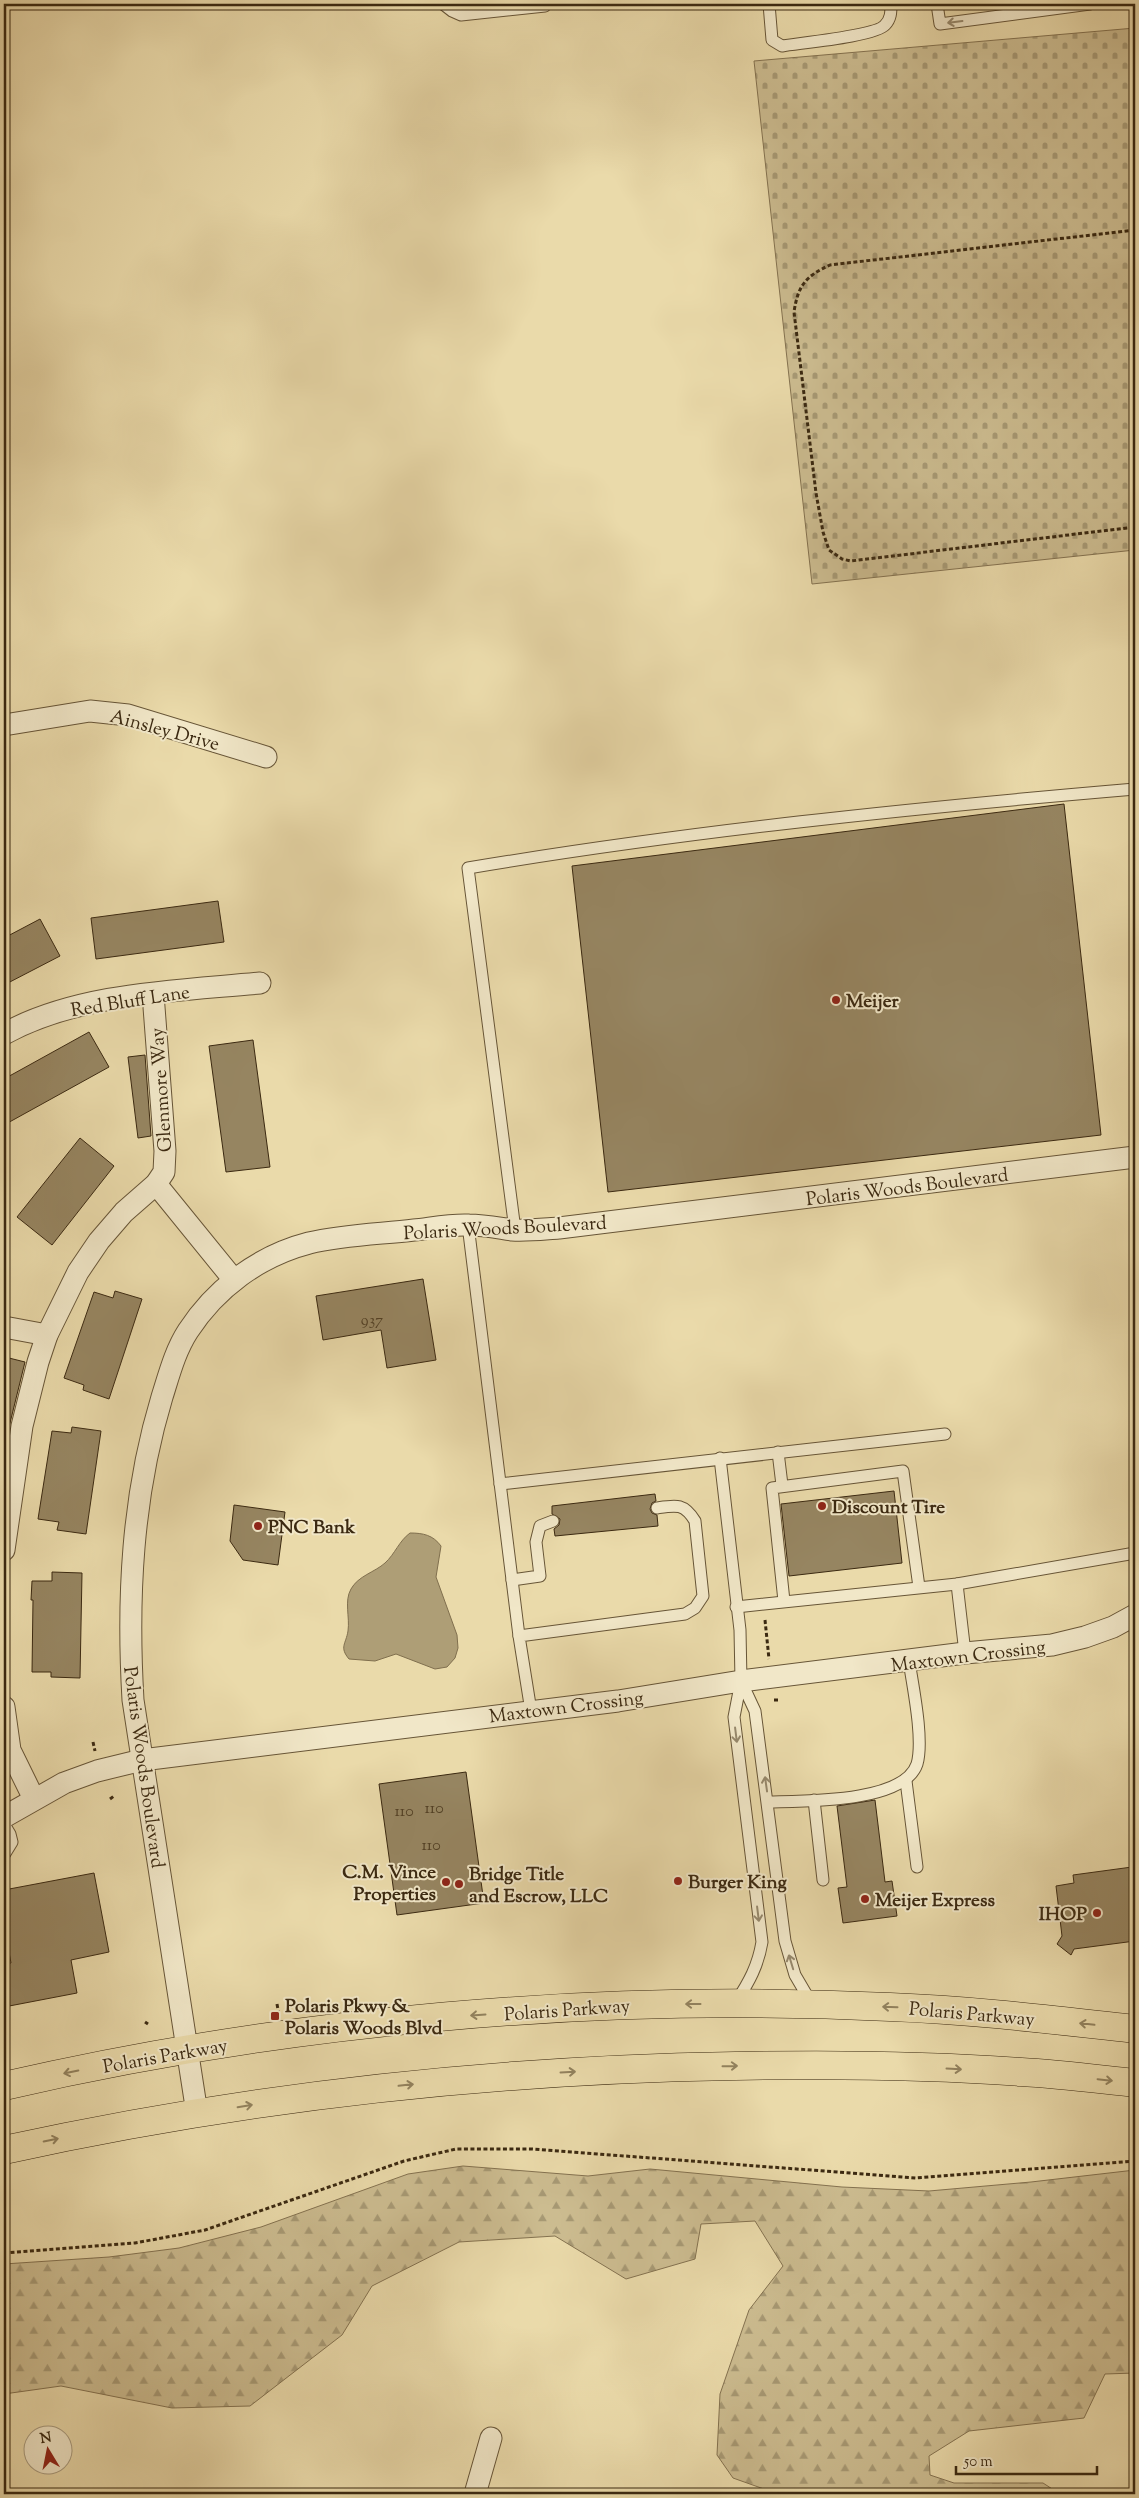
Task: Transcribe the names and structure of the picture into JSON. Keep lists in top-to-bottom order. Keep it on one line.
{"streets":{"main road":["Polaris Parkway"],"street":["Ainsley Drive","Red Bluff Lane","Glenmore Way","Polaris Woods Boulevard","Maxtown Crossing"]},"crossings":[["Red Bluff Lane","Glenmore Way"],["Polaris Woods Boulevard","Maxtown Crossing"],["Polaris Woods Boulevard","Polaris Parkway"]],"places":{"other":["Meijer","Discount Tire","PNC Bank","Burger King","C.M. Vince Properties","Bridge Title and Escrow, LLC","Meijer Express","IHOP"],"transit":["Polaris Pkwy & Polaris Woods Blvd"]},"house_numbers":["937","110","110","110"],"scale_bar":"50 m","north":"top"}
